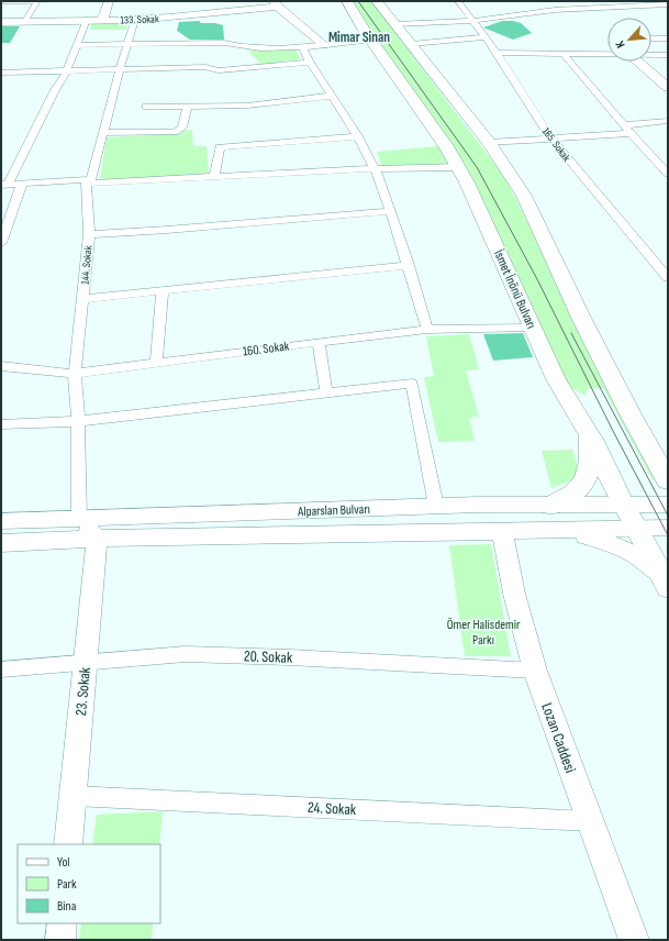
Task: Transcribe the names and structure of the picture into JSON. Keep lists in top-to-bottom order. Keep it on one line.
{"streets":{"main road":["133. Sokak","İsmet İnönü Bulvarı","Alparslan Bulvarı","23. Sokak","Lozan Caddesi"],"street":["165. Sokak","144. Sokak","160. Sokak","20. Sokak","24. Sokak"]},"crossings":[["133. Sokak","144. Sokak"],["144. Sokak","160. Sokak"],["144. Sokak","Alparslan Bulvarı"],["İsmet İnönü Bulvarı","160. Sokak"],["İsmet İnönü Bulvarı","Alparslan Bulvarı"],["Alparslan Bulvarı","23. Sokak"],["Alparslan Bulvarı","Lozan Caddesi"],["20. Sokak","23. Sokak"],["20. Sokak","Lozan Caddesi"],["23. Sokak","24. Sokak"],["Lozan Caddesi","24. Sokak"]],"districts":["Mimar Sinan"],"parks":["Ömer Halisdemir Parkı"],"legend":["Yol","Park","Bina"],"north":"bottom left"}
